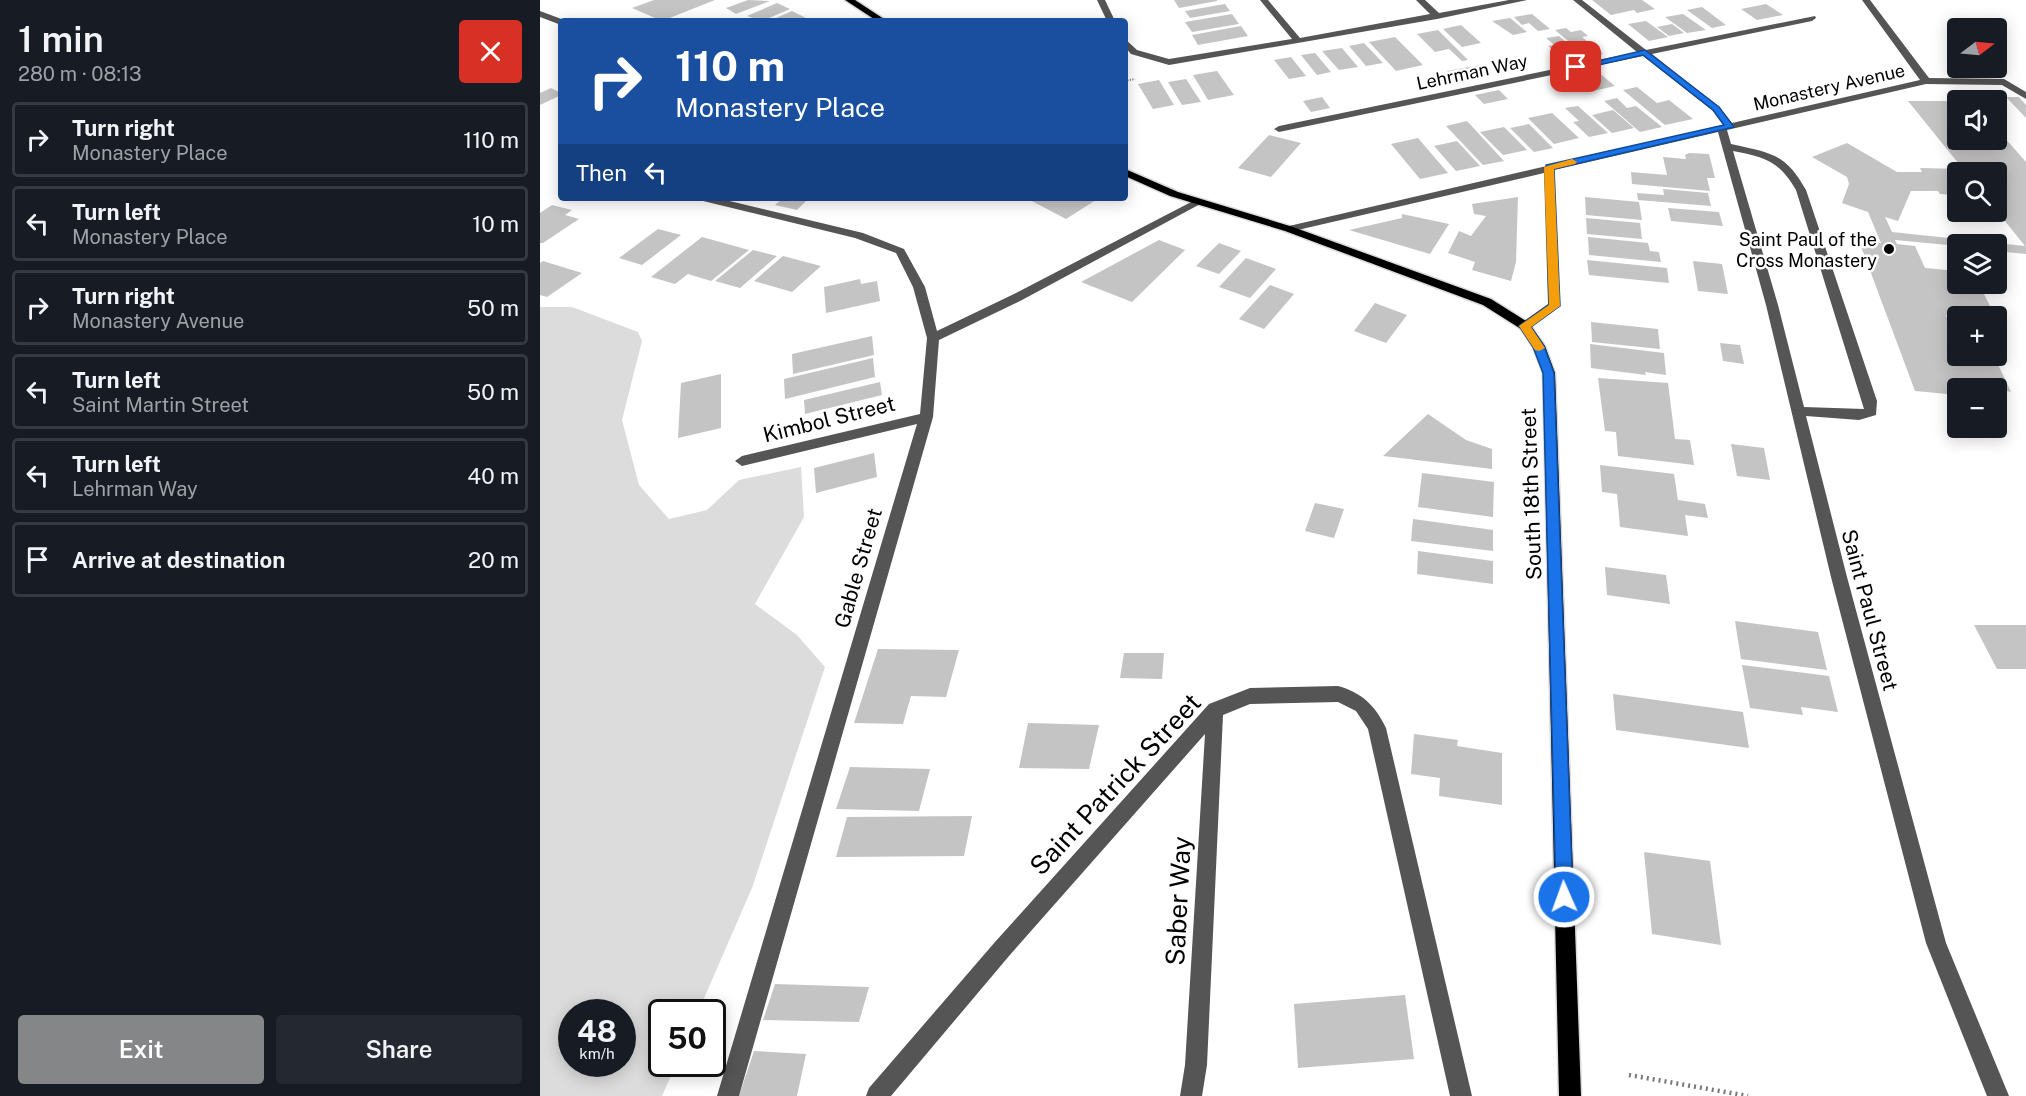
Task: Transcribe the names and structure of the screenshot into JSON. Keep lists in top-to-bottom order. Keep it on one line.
{"streets":{"main road":["South 18th Street"],"street":["Lehrman Way","Monastery Avenue","Kimbol Street","Gable Street","Saint Paul Street","Saint Patrick Street","Saber Way"]},"crossings":[["Monastery Avenue","South 18th Street"],["Monastery Avenue","Saint Paul Street"],["Kimbol Street","Gable Street"],["Saint Patrick Street","Saber Way"]],"places":["Saint Paul of the Cross Monastery"],"north":"right","page":{"heading":["1 min","280 m · 08:13"],"map_buttons":["+","−"],"turn":["110 m","Monastery Place"],"list":[{"name":"Turn right","note":"Monastery Place","value":"110 m"},{"name":"Turn left","note":"Monastery Place","value":"10 m"},{"name":"Turn right","note":"Monastery Avenue","value":"50 m"},{"name":"Turn left","note":"Saint Martin Street","value":"50 m"},{"name":"Turn left","note":"Lehrman Way","value":"40 m"},{"name":"Arrive at destination","value":"20 m"}],"then":"Then","speed":"48 km/h","limit":"50","buttons":["Exit","Share"]}}
